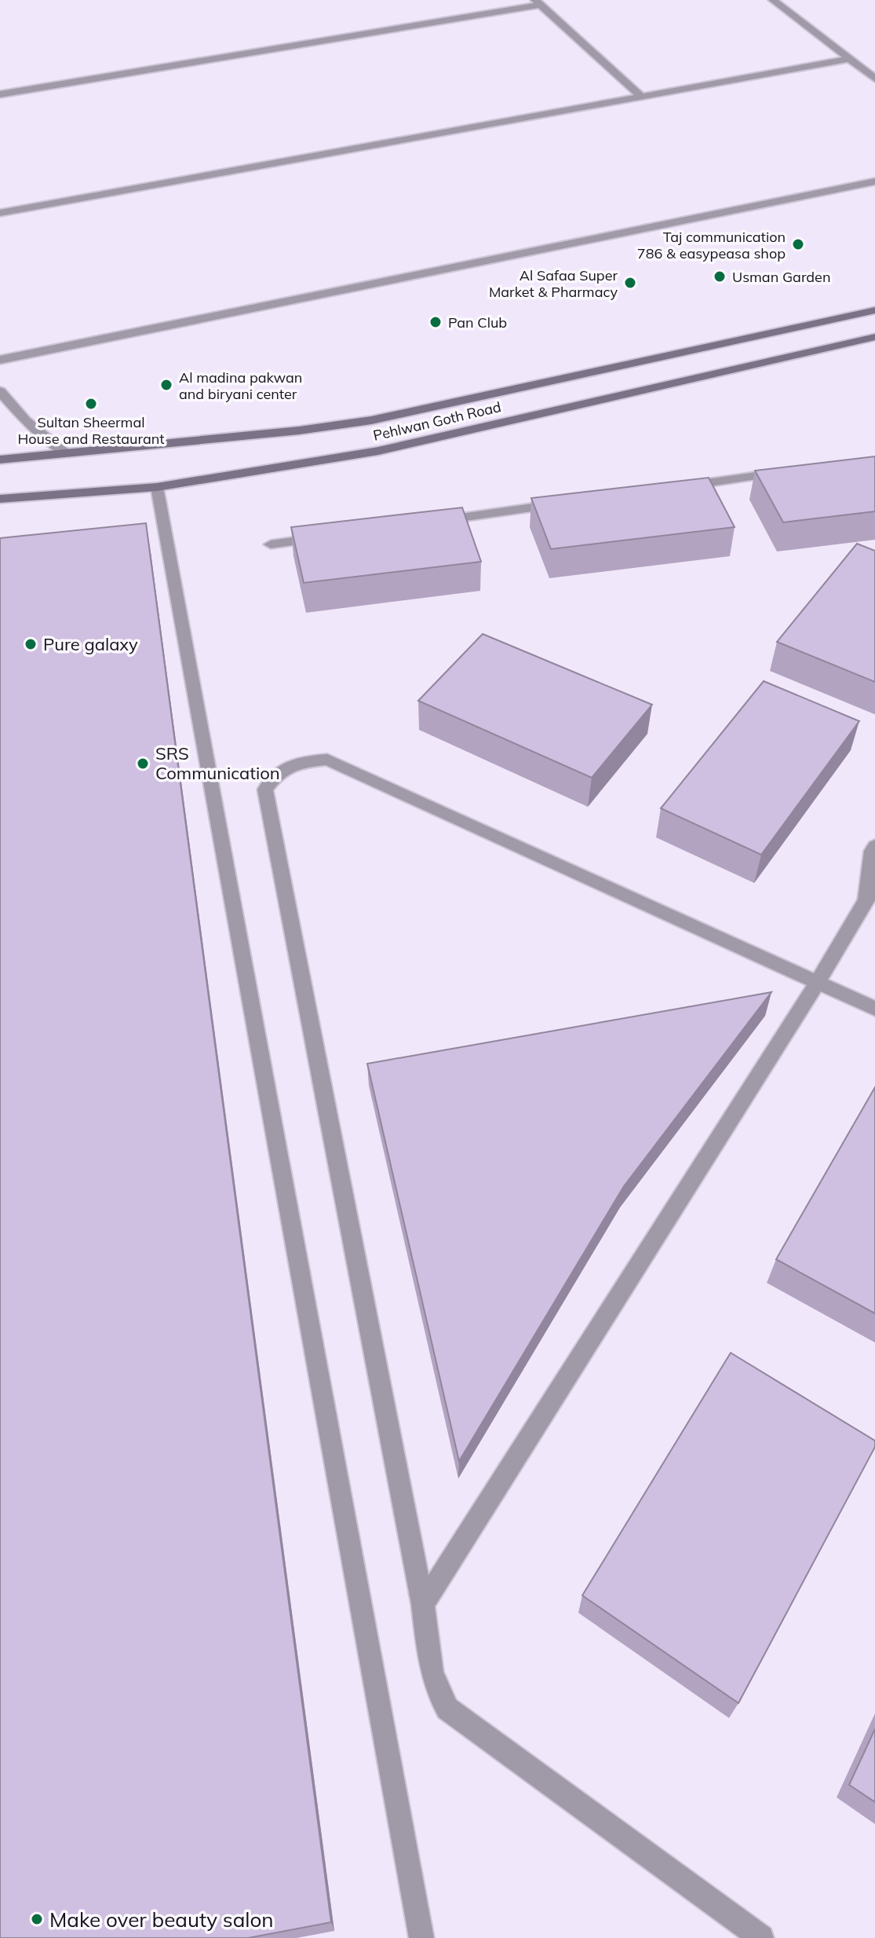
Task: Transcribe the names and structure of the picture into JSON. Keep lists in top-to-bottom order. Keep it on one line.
{"streets":{"main road":["Pehlwan Goth Road"]},"places":["Taj communication 786 & easypeasa shop","Usman Garden","Al Safaa Super Market & Pharmacy","Pan Club","Al madina pakwan and biryani center","Sultan Sheermal House and Restaurant","Pure galaxy","SRS Communication","Make over beauty salon"]}
